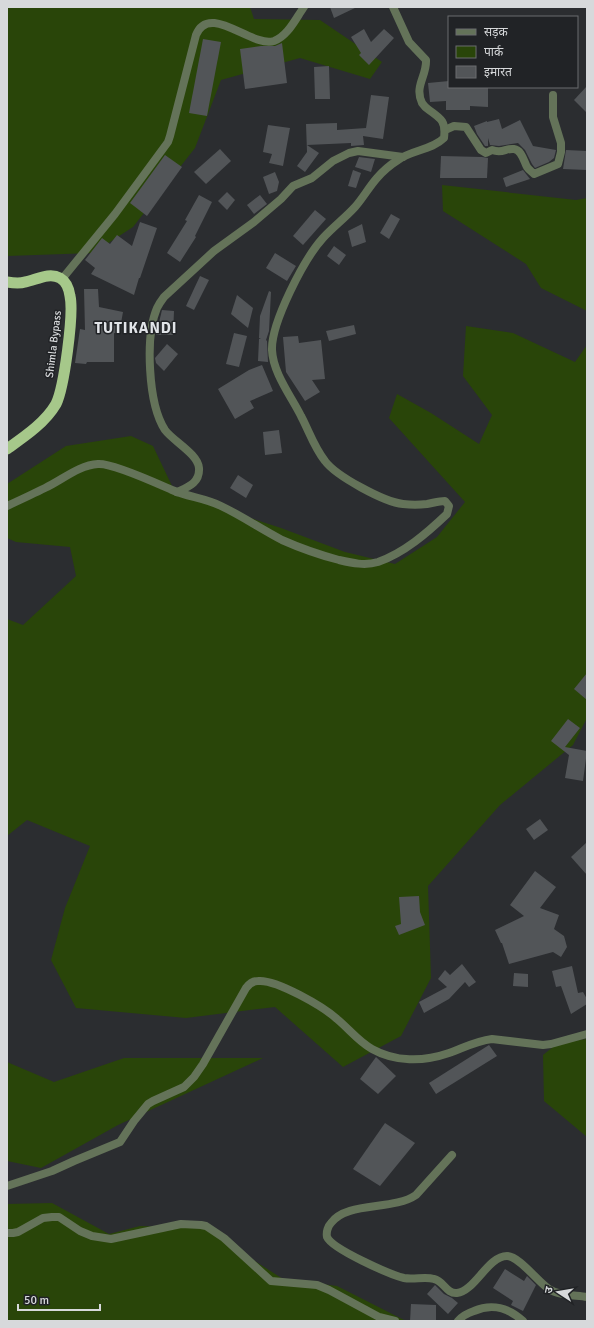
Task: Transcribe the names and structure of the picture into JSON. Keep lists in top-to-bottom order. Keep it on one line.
{"streets":{"highway":["Shimla Bypass"]},"districts":["TUTIKANDI"],"legend":["सड़क","पार्क","इमारत"],"scale_bar":"50 m","north":"left"}
